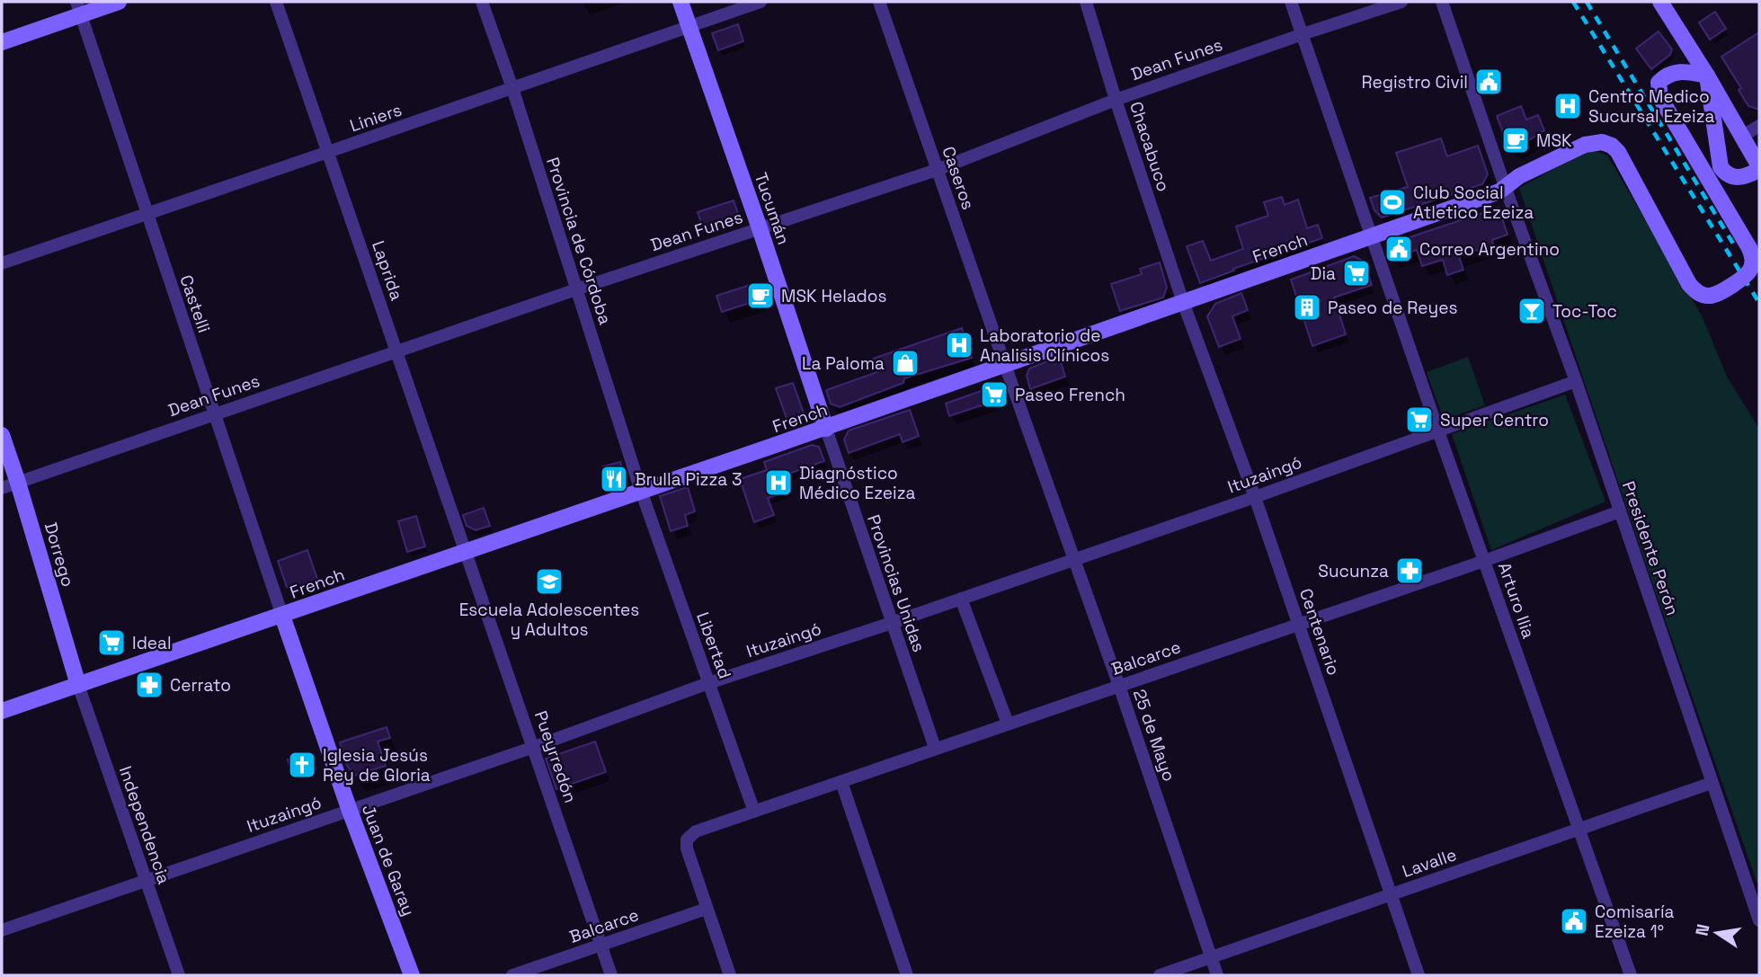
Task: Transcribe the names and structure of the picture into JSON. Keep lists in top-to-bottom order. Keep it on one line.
{"streets":{"street":["Dean Funes","Liniers","Chacabuco","Caseros","Tucumán","Provincia de Córdoba","French","Laprida","Castelli","Ituzaingó","Presidente Perón","Dorrego","Provincias Unidas","Arturo Ilia","Centenario","Libertad","Balcarce","25 de Mayo","Pueyrredón","Independencia","Juan de Garay","Lavalle"]},"crossings":[["Dean Funes","Chacabuco"],["Dean Funes","Caseros"],["Dean Funes","Tucumán"],["Dean Funes","Provincia de Córdoba"],["Dean Funes","Laprida"],["Dean Funes","Castelli"],["Dean Funes","Dorrego"],["Dean Funes","Arturo Ilia"],["Liniers","Tucumán"],["Liniers","Provincia de Córdoba"],["Liniers","Laprida"],["Liniers","Castelli"],["Chacabuco","French"],["Chacabuco","Centenario"],["Caseros","French"],["Caseros","25 de Mayo"],["Tucumán","French"],["Tucumán","Provincias Unidas"],["Provincia de Córdoba","French"],["Provincia de Córdoba","Libertad"],["French","Laprida"],["French","Castelli"],["French","Presidente Perón"],["French","Dorrego"],["French","Provincias Unidas"],["French","Arturo Ilia"],["French","Centenario"],["French","Libertad"],["French","25 de Mayo"],["French","Pueyrredón"],["French","Independencia"],["French","Juan de Garay"],["Laprida","Pueyrredón"],["Castelli","Juan de Garay"],["Ituzaingó","Presidente Perón"],["Ituzaingó","Provincias Unidas"],["Ituzaingó","Arturo Ilia"],["Ituzaingó","Centenario"],["Ituzaingó","Libertad"],["Ituzaingó","25 de Mayo"],["Ituzaingó","Pueyrredón"],["Ituzaingó","Independencia"],["Ituzaingó","Juan de Garay"],["Presidente Perón","Balcarce"],["Presidente Perón","Lavalle"],["Dorrego","Independencia"],["Provincias Unidas","Balcarce"],["Arturo Ilia","Balcarce"],["Arturo Ilia","Lavalle"],["Centenario","Balcarce"],["Centenario","Lavalle"],["Libertad","Balcarce"],["Balcarce","25 de Mayo"],["Balcarce","Pueyrredón"],["25 de Mayo","Lavalle"]],"places":{"public building":["Registro Civil","Correo Argentino","Comisaría Ezeiza 1°"],"hospital":["Centro Medico Sucursal Ezeiza","Laboratorio de Analisis Clínicos","Diagnóstico Médico Ezeiza"],"cafe":["MSK","MSK Helados"],"sports":["Club Social Atletico Ezeiza"],"supermarket":["Dia","Paseo French","Super Centro","Ideal"],"building":["Paseo de Reyes"],"bar":["Toc-Toc"],"shop":["La Paloma"],"restaurant":["Brulla Pizza 3"],"pharmacy":["Sucunza","Cerrato"],"school or university":["Escuela Adolescentes y Adultos"],"church":["Iglesia Jesús Rey de Gloria"]},"north":"left"}
